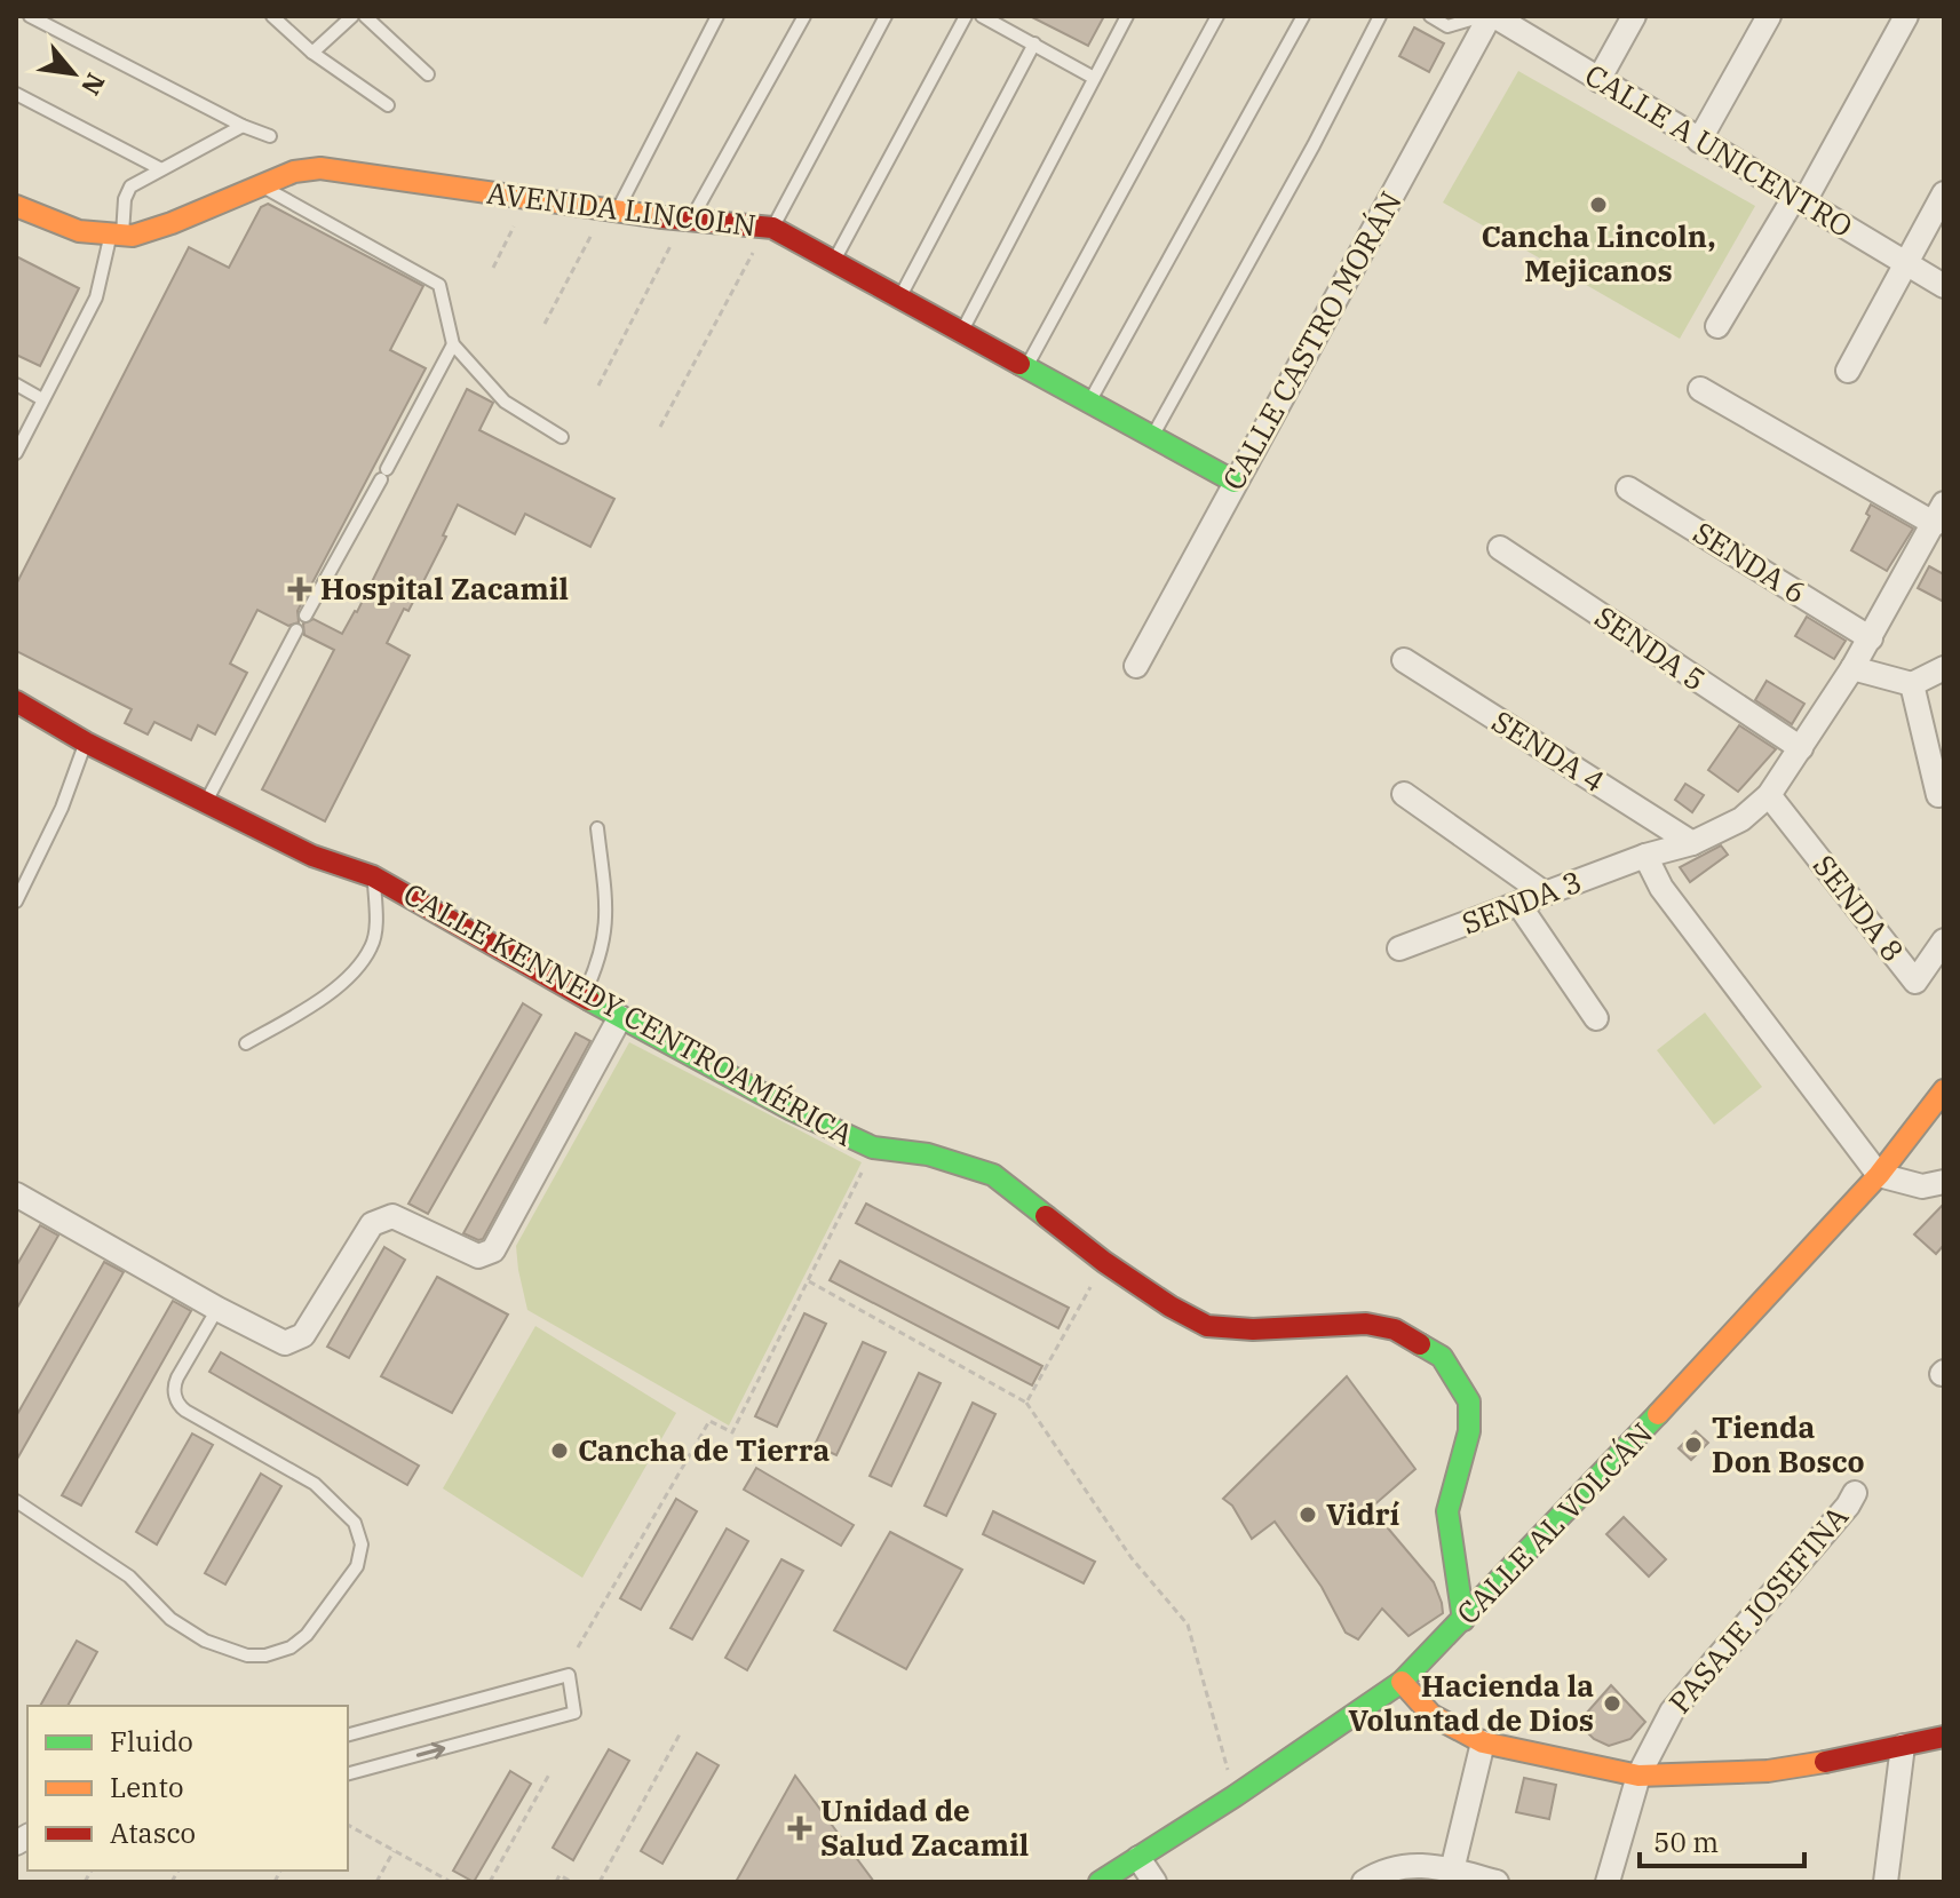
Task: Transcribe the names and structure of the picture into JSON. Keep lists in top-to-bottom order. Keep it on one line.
{"streets":{"street":["CALLE A UNICENTRO","AVENIDA LINCOLN","CALLE CASTRO MORÁN","SENDA 6","SENDA 5","SENDA 4","SENDA 3","SENDA 8","CALLE KENNEDY CENTROAMÉRICA","CALLE AL VOLCÁN","PASAJE JOSEFINA"]},"crossings":[["CALLE A UNICENTRO","CALLE CASTRO MORÁN"],["AVENIDA LINCOLN","CALLE CASTRO MORÁN"],["CALLE KENNEDY CENTROAMÉRICA","CALLE AL VOLCÁN"]],"places":{"other":["Cancha Lincoln, Mejicanos","Tienda Don Bosco","Cancha de Tierra","Vidrí","Hacienda la Voluntad de Dios"],"health":["Hospital Zacamil","Unidad de Salud Zacamil"]},"legend":["Fluido","Lento","Atasco"],"scale_bar":"50 m","north":"bottom right"}
